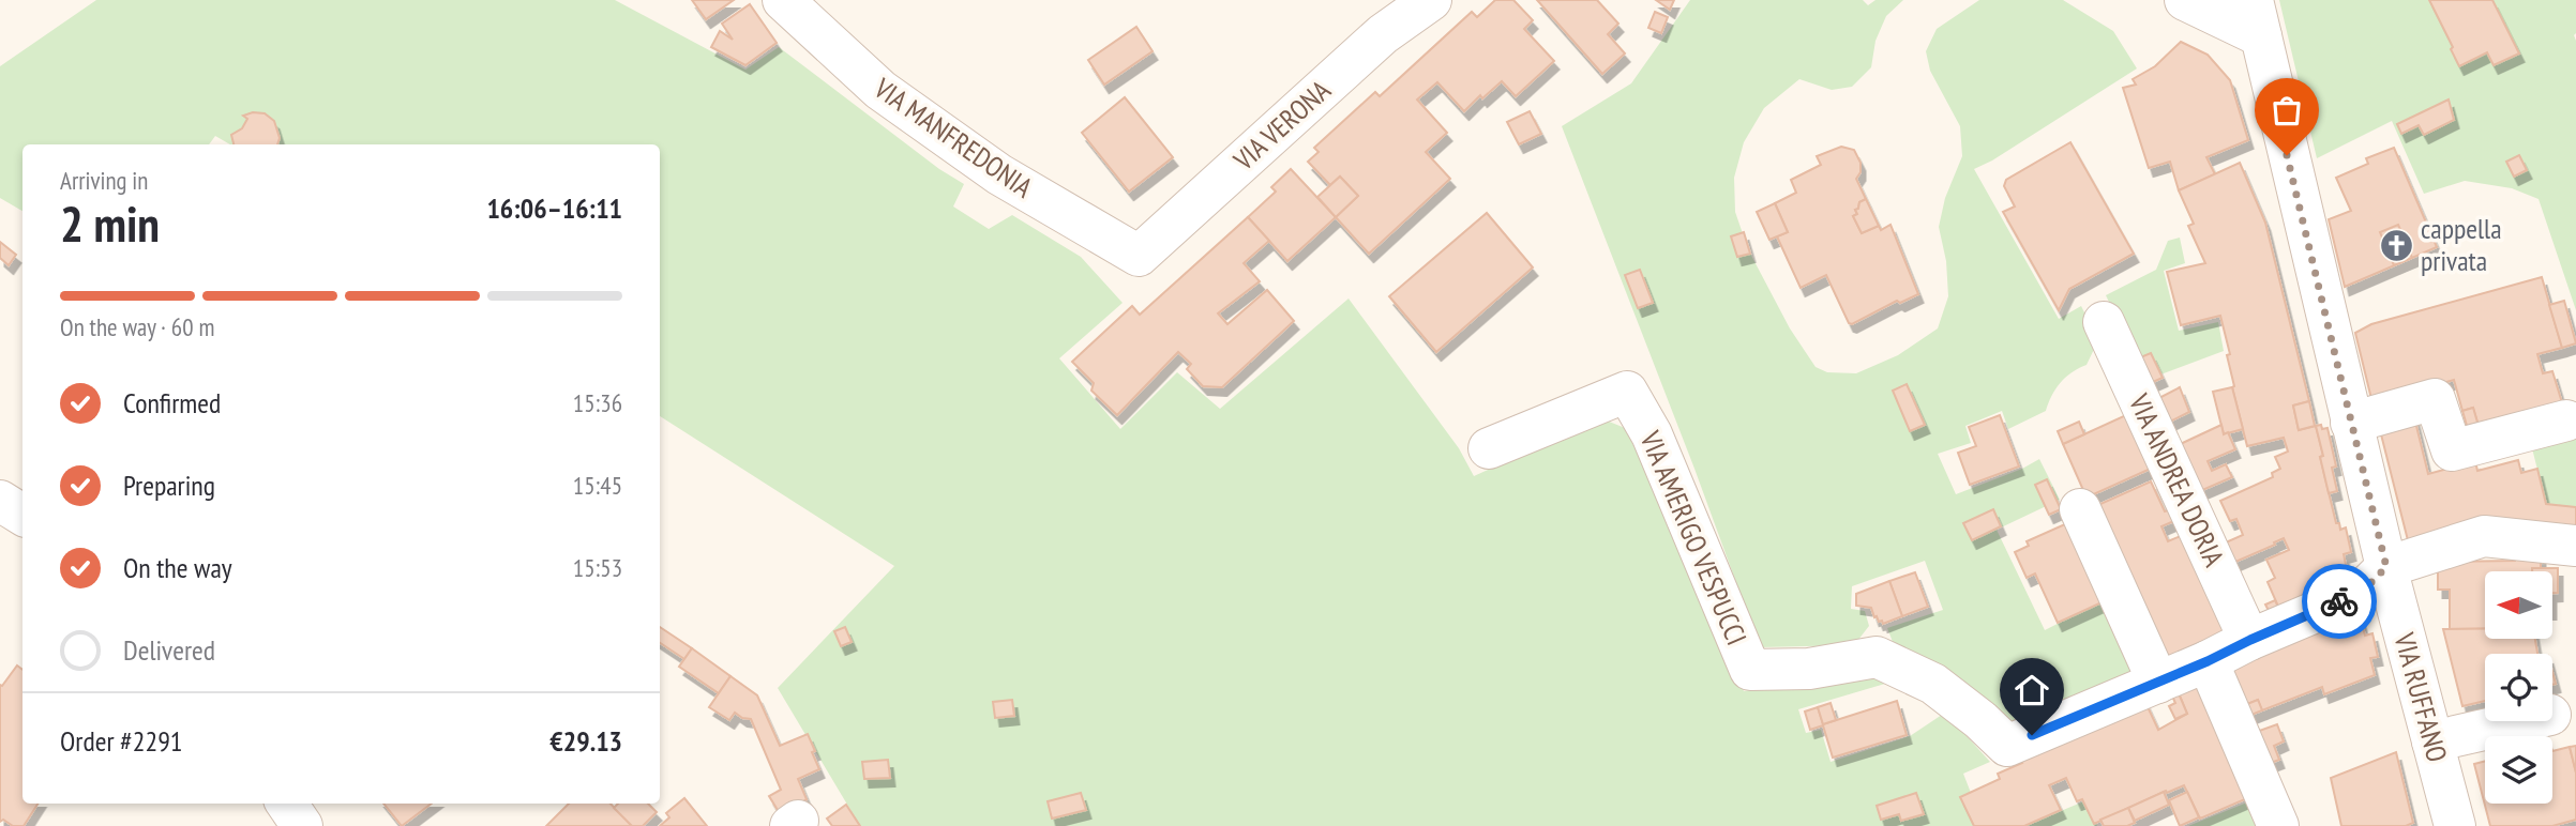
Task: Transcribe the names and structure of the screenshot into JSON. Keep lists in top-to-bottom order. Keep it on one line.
{"streets":{"street":["VIA VERONA","VIA MANFREDONIA","VIA ANDREA DORIA","VIA AMERIGO VESPUCCI","VIA RUFFANO"]},"crossings":[["VIA VERONA","VIA MANFREDONIA"],["VIA ANDREA DORIA","VIA AMERIGO VESPUCCI"],["VIA AMERIGO VESPUCCI","VIA RUFFANO"]],"places":{"church":["cappella privata"]},"north":"left","page":{"heading":["2 min","Arriving in","16:06–16:11"],"panel":["Order #2291","€29.13"],"bar":"On the way · 60 m","list":[["Confirmed","15:36"],["Preparing","15:45"],["On the way","15:53"],"Delivered"]}}
